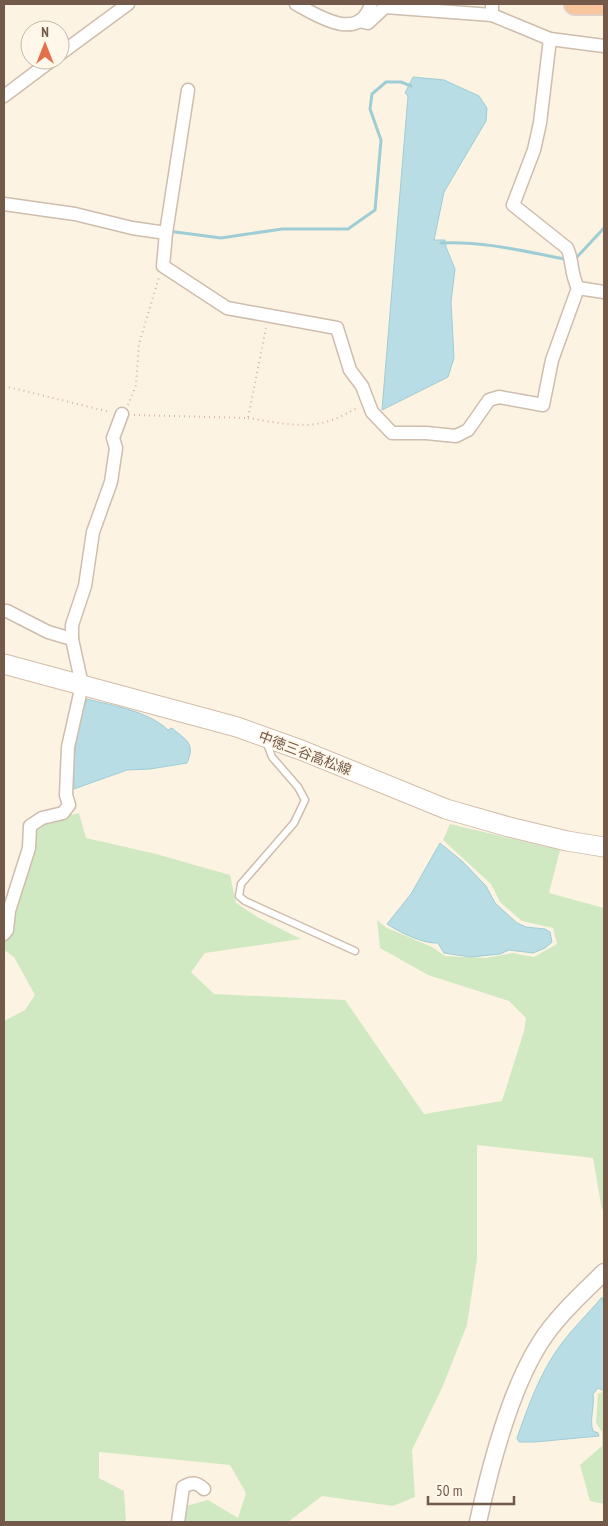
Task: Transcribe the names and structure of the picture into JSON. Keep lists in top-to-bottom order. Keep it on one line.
{"streets":{"main road":["中徳三谷高松線"]},"scale_bar":"50 m","north":"top"}
